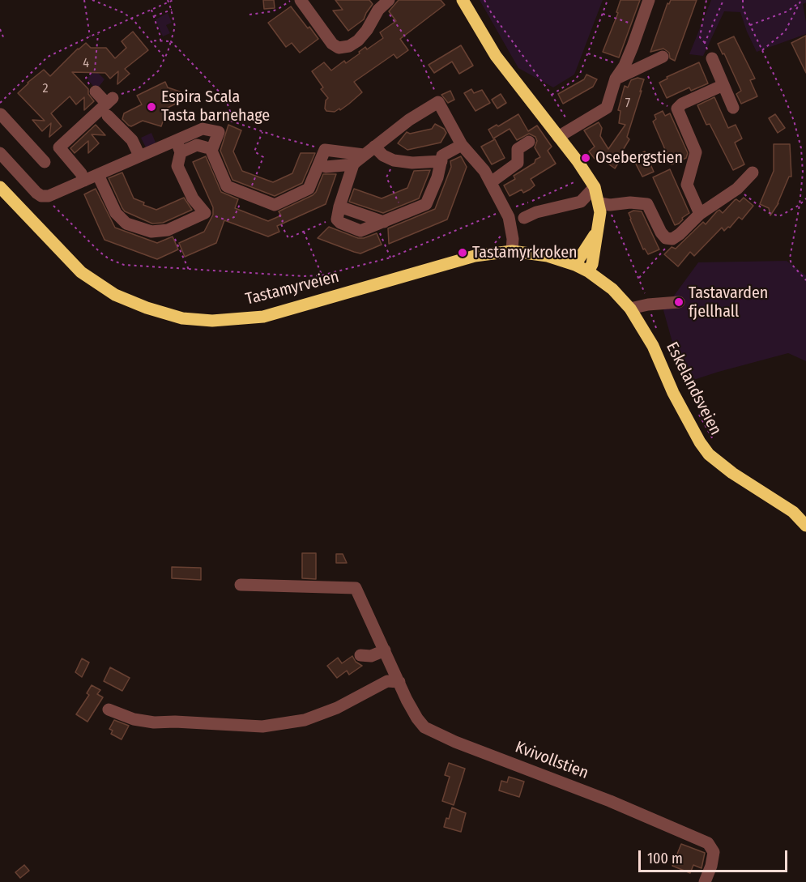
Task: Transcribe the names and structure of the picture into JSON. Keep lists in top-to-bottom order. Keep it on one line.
{"streets":{"main road":["Tastamyrveien","Eskelandsveien"],"street":["Kvivollstien"]},"crossings":[["Tastamyrveien","Eskelandsveien"]],"places":["Espira Scala Tasta barnehage","Osebergstien","Tastamyrkroken","Tastavarden fjellhall"],"house_numbers":["4","2","7"],"scale_bar":"100 m"}
